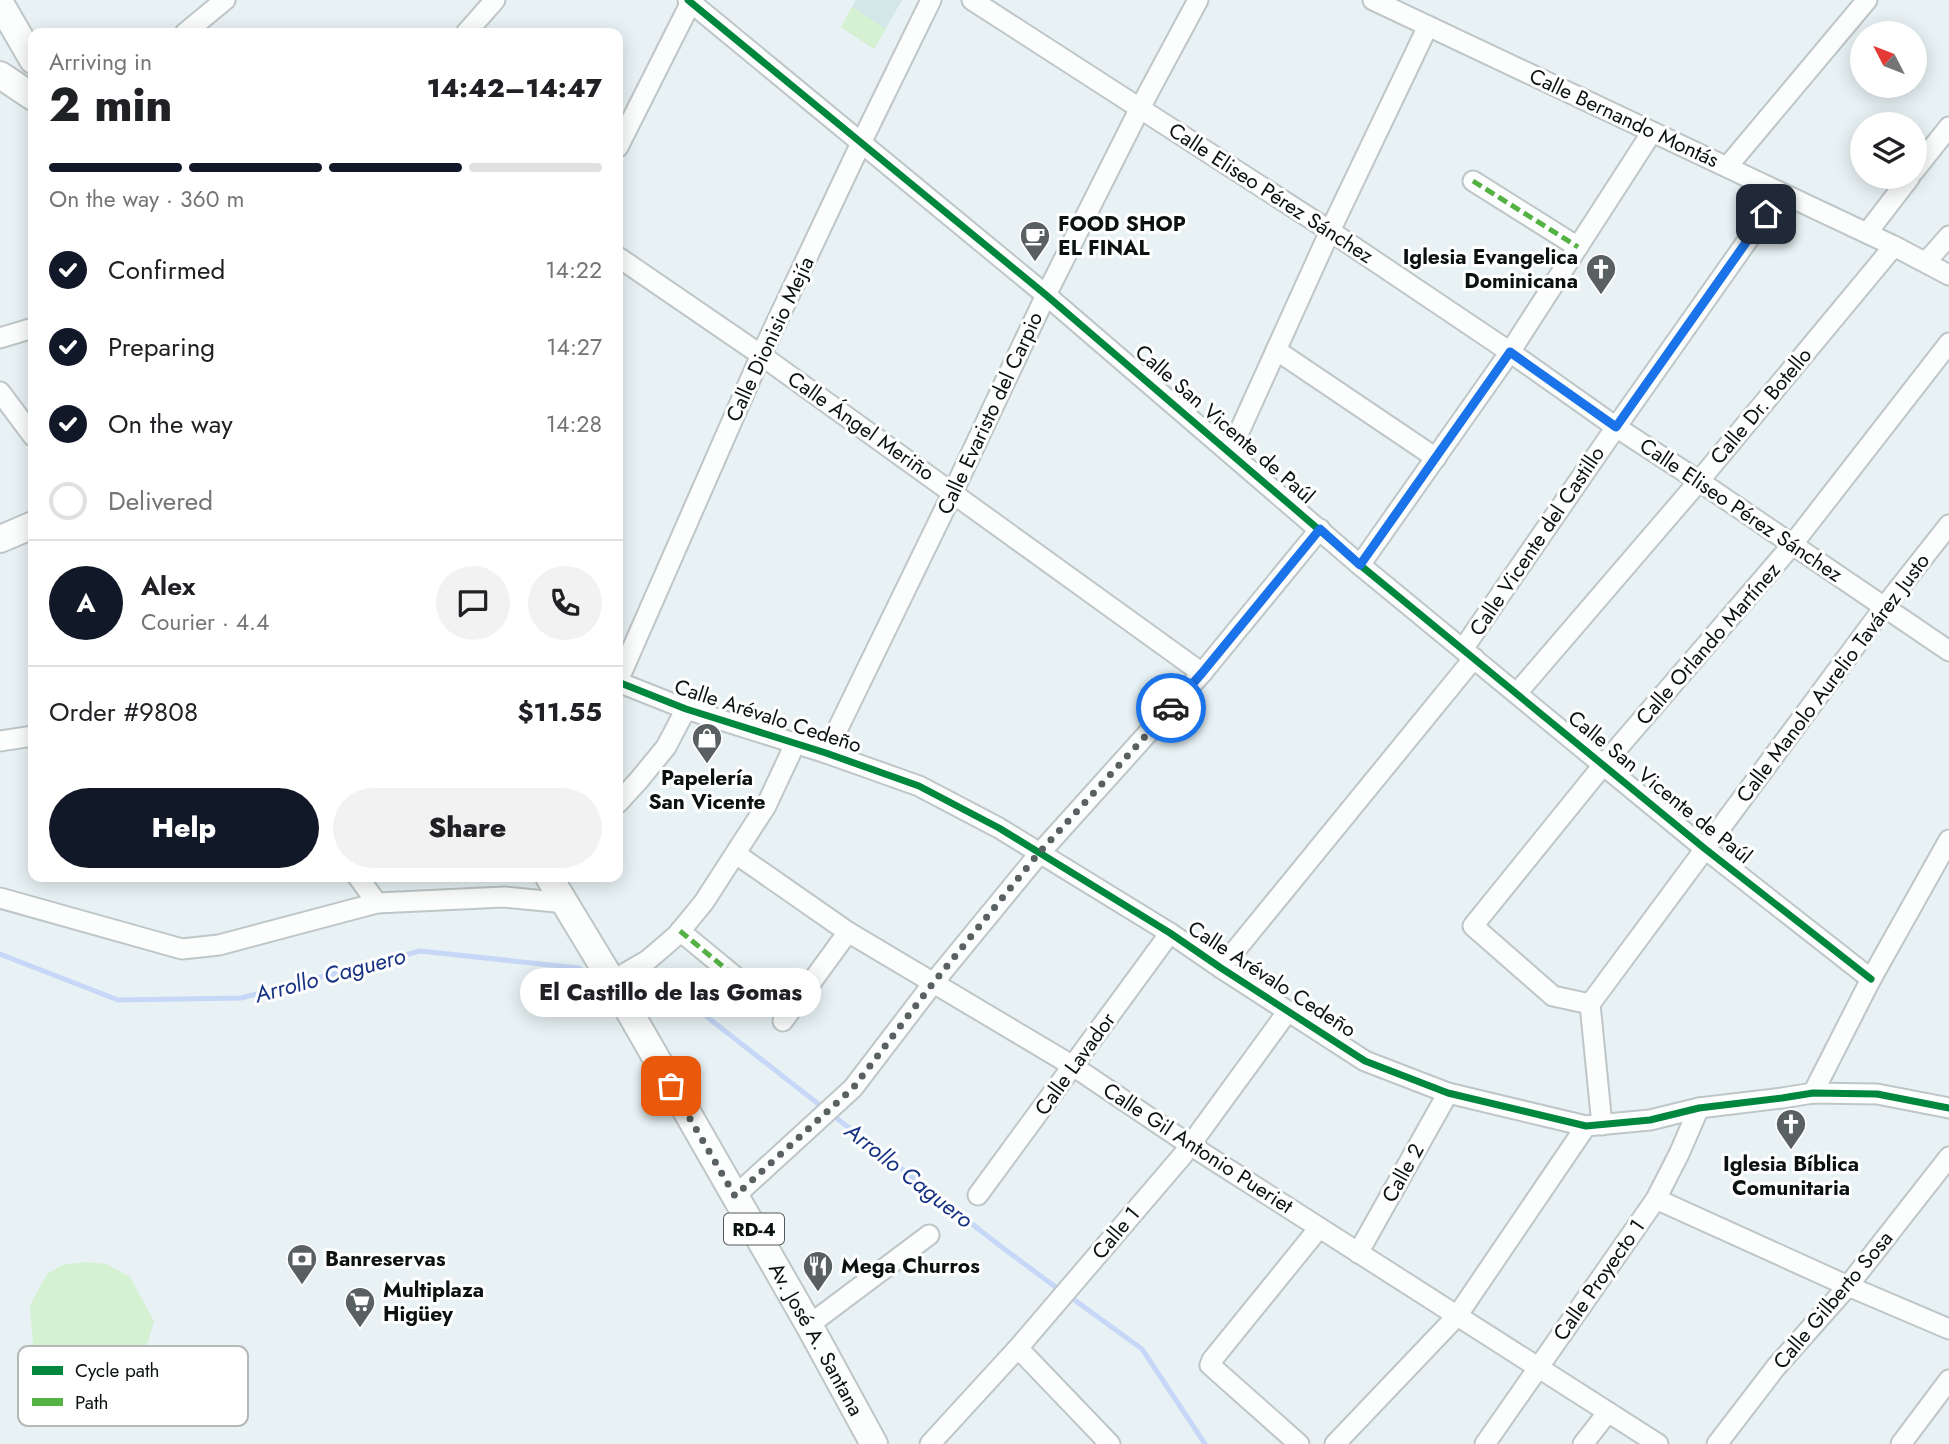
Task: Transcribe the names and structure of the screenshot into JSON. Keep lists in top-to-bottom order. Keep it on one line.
{"streets":{"main road":["RD-4","Av. José A. Santana"],"street":["Calle Bernando Montás","Calle Eliseo Pérez Sánchez","Calle Dionisio Mejía","Calle Dr. Botello","Calle Evaristo del Carpio","Calle San Vicente de Paúl","Calle Ángel Meriño","Calle Vicente del Castillo","Calle Orlando Martínez","Calle Manolo Aurelio Tavárez Justo","Calle Arévalo Cedeño","Calle Lavador","Calle Gil Antonio Pueriet","Calle 2","Calle 1","Calle Proyecto 1","Calle Gilberto Sosa"]},"crossings":[["Calle Bernando Montás","Calle Dr. Botello"],["Calle Bernando Montás","Calle Vicente del Castillo"],["Calle Eliseo Pérez Sánchez","Calle Dr. Botello"],["Calle Eliseo Pérez Sánchez","Calle Evaristo del Carpio"],["Calle Eliseo Pérez Sánchez","Calle Vicente del Castillo"],["Calle Eliseo Pérez Sánchez","Calle Orlando Martínez"],["Calle Eliseo Pérez Sánchez","Calle Manolo Aurelio Tavárez Justo"],["Calle Dionisio Mejía","Calle San Vicente de Paúl"],["Calle Dionisio Mejía","Calle Ángel Meriño"],["Calle Dr. Botello","Calle San Vicente de Paúl"],["Calle Evaristo del Carpio","Calle San Vicente de Paúl"],["Calle Evaristo del Carpio","Calle Ángel Meriño"],["Calle Evaristo del Carpio","Calle Arévalo Cedeño"],["Calle San Vicente de Paúl","Calle Vicente del Castillo"],["Calle San Vicente de Paúl","Calle Orlando Martínez"],["Calle San Vicente de Paúl","Calle Manolo Aurelio Tavárez Justo"],["Calle Vicente del Castillo","Calle Arévalo Cedeño"],["Calle Orlando Martínez","Calle Manolo Aurelio Tavárez Justo"],["Calle Arévalo Cedeño","Calle Lavador"],["Calle Arévalo Cedeño","Calle 2"],["Calle Arévalo Cedeño","Calle 1"],["Calle Arévalo Cedeño","Calle Proyecto 1"],["Calle Lavador","Calle Gil Antonio Pueriet"],["Calle Gil Antonio Pueriet","Calle 2"],["Calle Gil Antonio Pueriet","Calle 1"],["Calle Gil Antonio Pueriet","Calle Proyecto 1"],["RD-4","Av. José A. Santana"]],"water":["Arrollo Caguero"],"places":{"cafe":["FOOD SHOP EL FINAL"],"church":["Iglesia Evangelica Dominicana","Iglesia Bíblica Comunitaria"],"shop":["Papelería San Vicente"],"other":["El Castillo de las Gomas"],"bank":["Banreservas"],"restaurant":["Mega Churros"],"supermarket":["Multiplaza Higüey"]},"legend":["Cycle path","Path"],"north":"top left","page":{"heading":["2 min","Arriving in","14:42–14:47"],"panel":["Alex","Courier · 4.4","Order #9808","$11.55"],"bar":"On the way · 360 m","list":[["Confirmed","14:22"],["Preparing","14:27"],["On the way","14:28"],"Delivered"],"round":"A","buttons":["Help","Share"],"bubble":"El Castillo de las Gomas"}}
